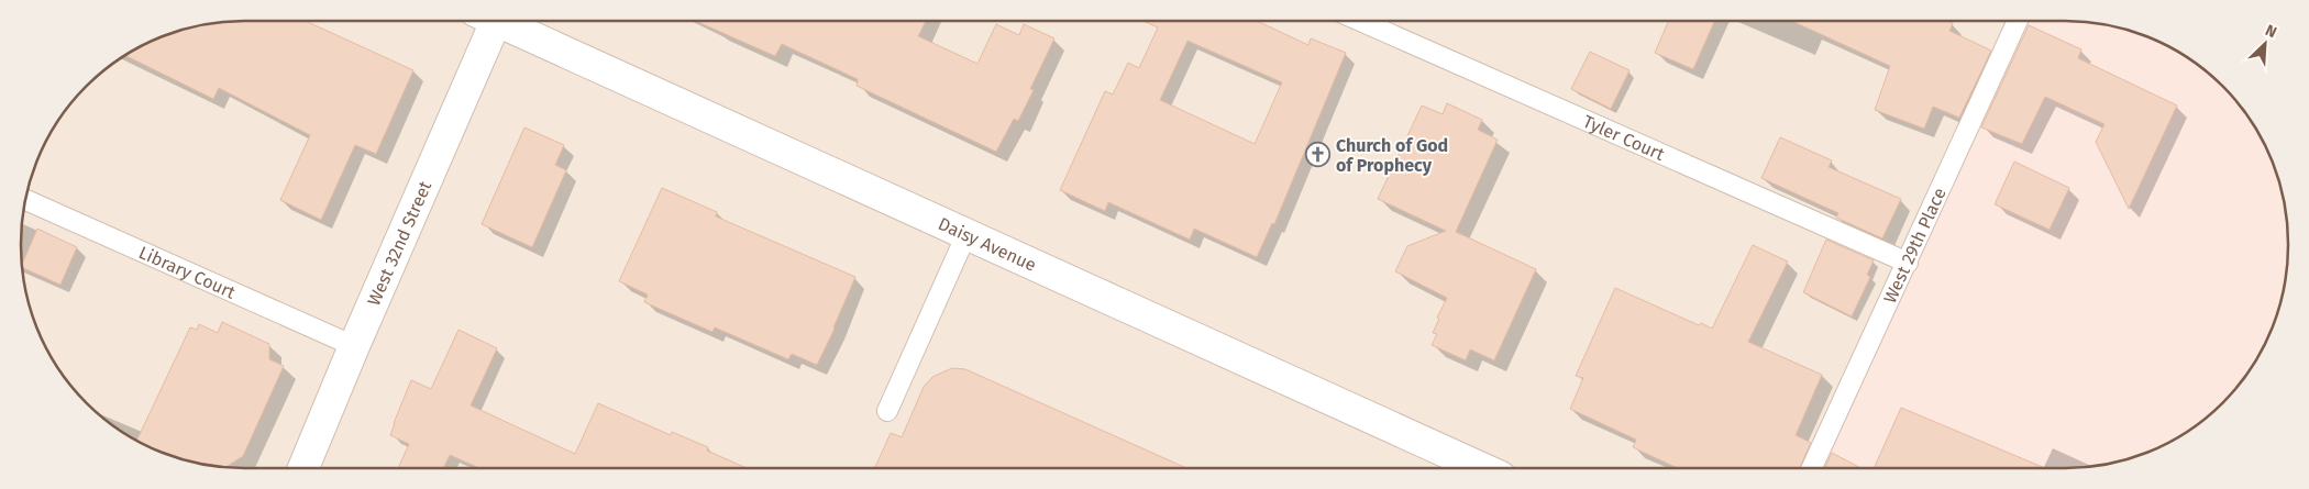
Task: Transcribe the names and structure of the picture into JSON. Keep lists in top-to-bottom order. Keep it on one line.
{"streets":{"street":["West 32nd Street","Daisy Avenue"],"lane":["Tyler Court","West 29th Place","Library Court"]},"crossings":[["Tyler Court","West 29th Place"],["West 32nd Street","Library Court"]],"places":{"church":["Church of God of Prophecy"]},"north":"top right"}
